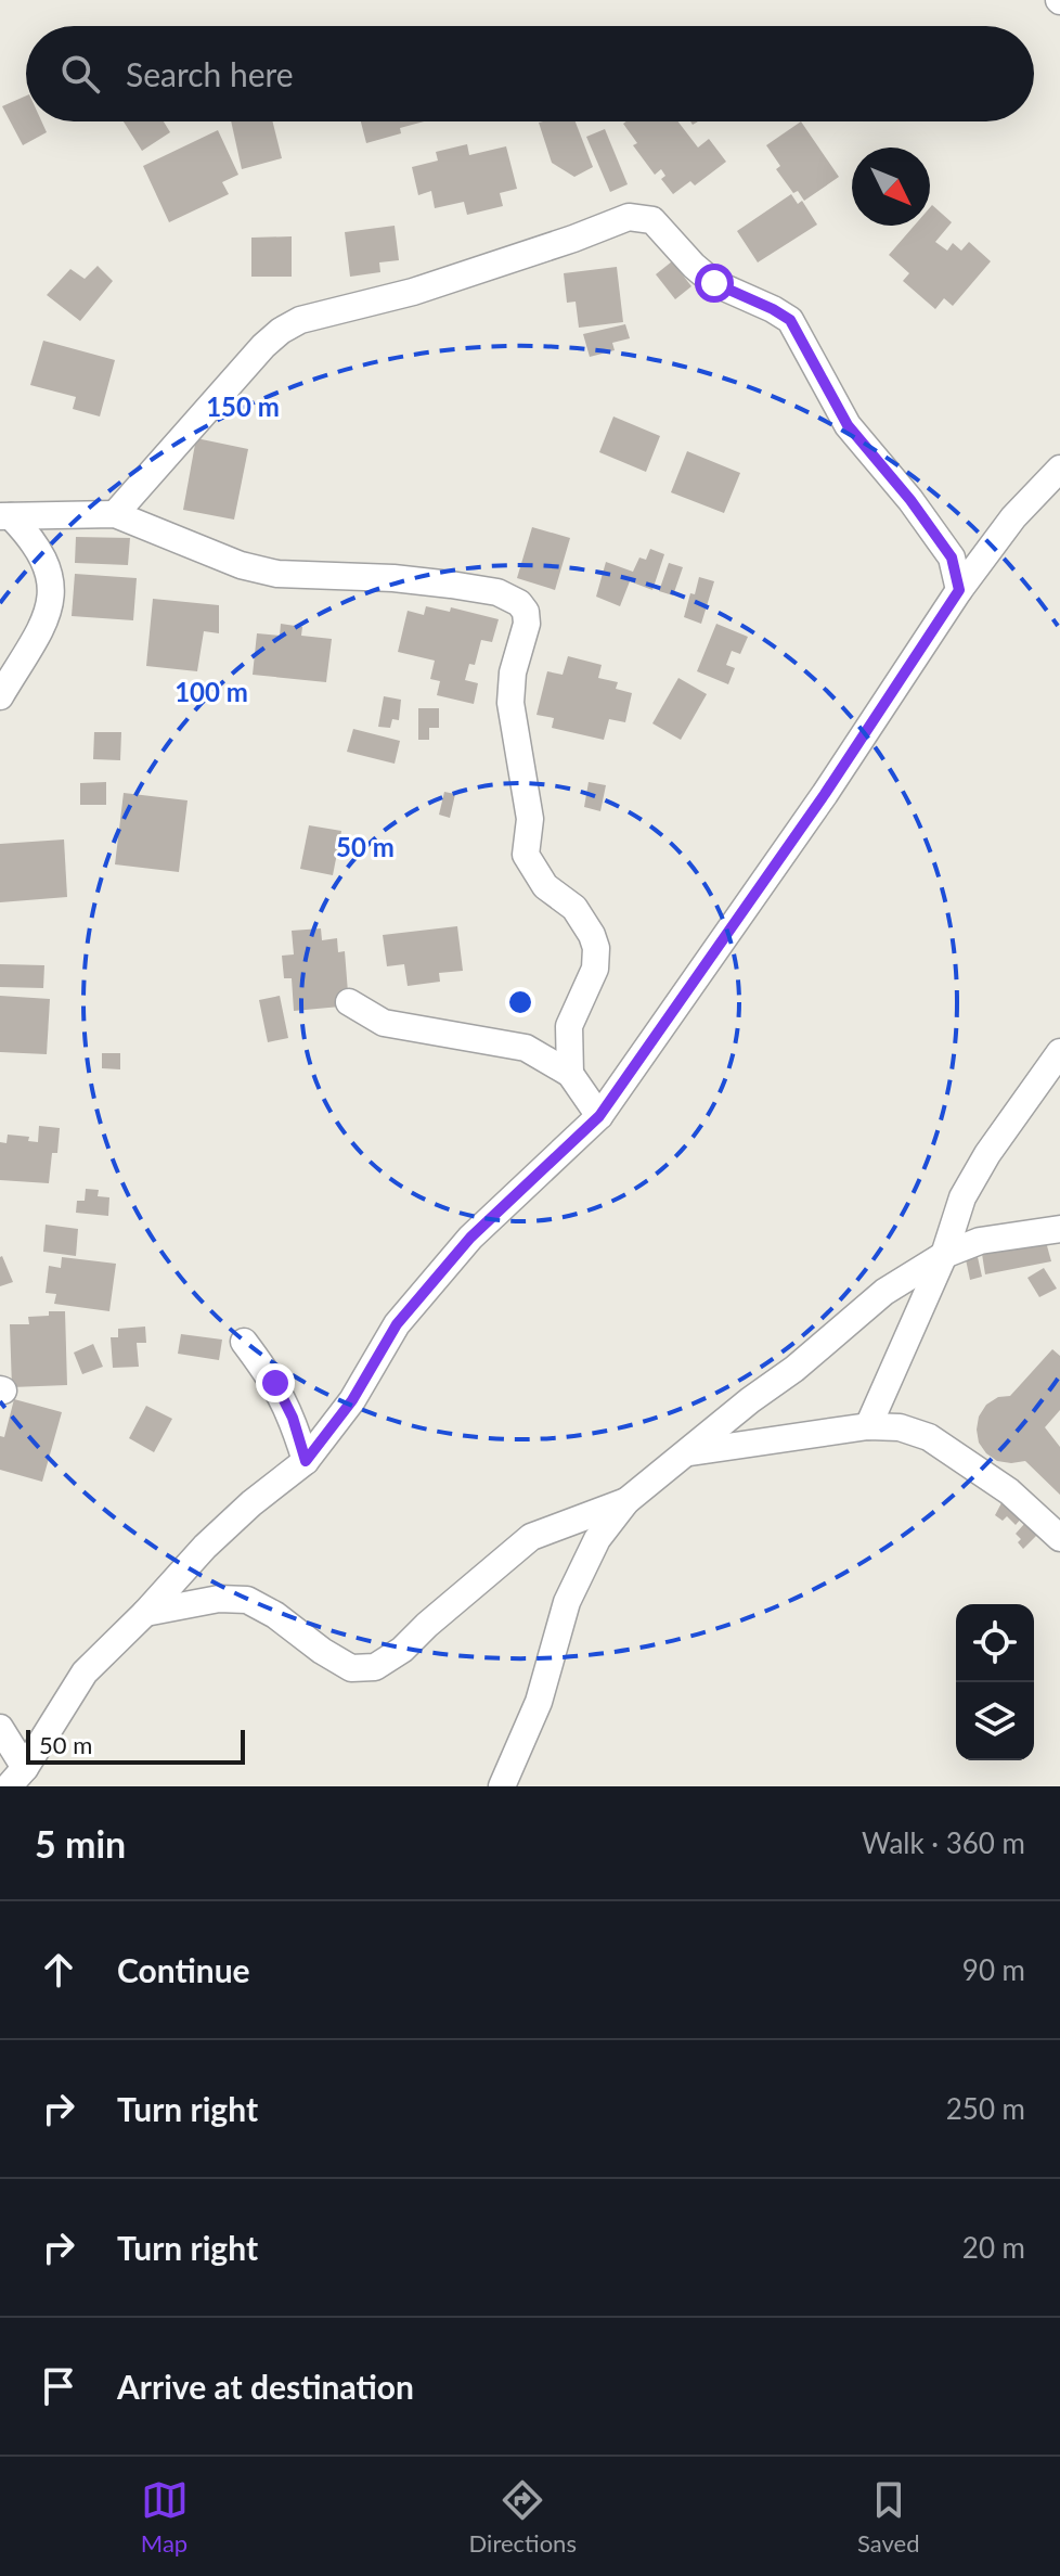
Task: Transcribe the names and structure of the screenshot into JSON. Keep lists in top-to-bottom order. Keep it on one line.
{"scale_bar":"50 m","north":"bottom right","page":{"search":"Search here","scale":"50 m","heading":["5 min","Walk · 360 m"],"list":[["Continue","90 m"],["Turn right","250 m"],["Turn right","20 m"],"Arrive at destination"],"nav":["Map","Directions","Saved"]},"rings":["150 m","100 m","50 m"]}
